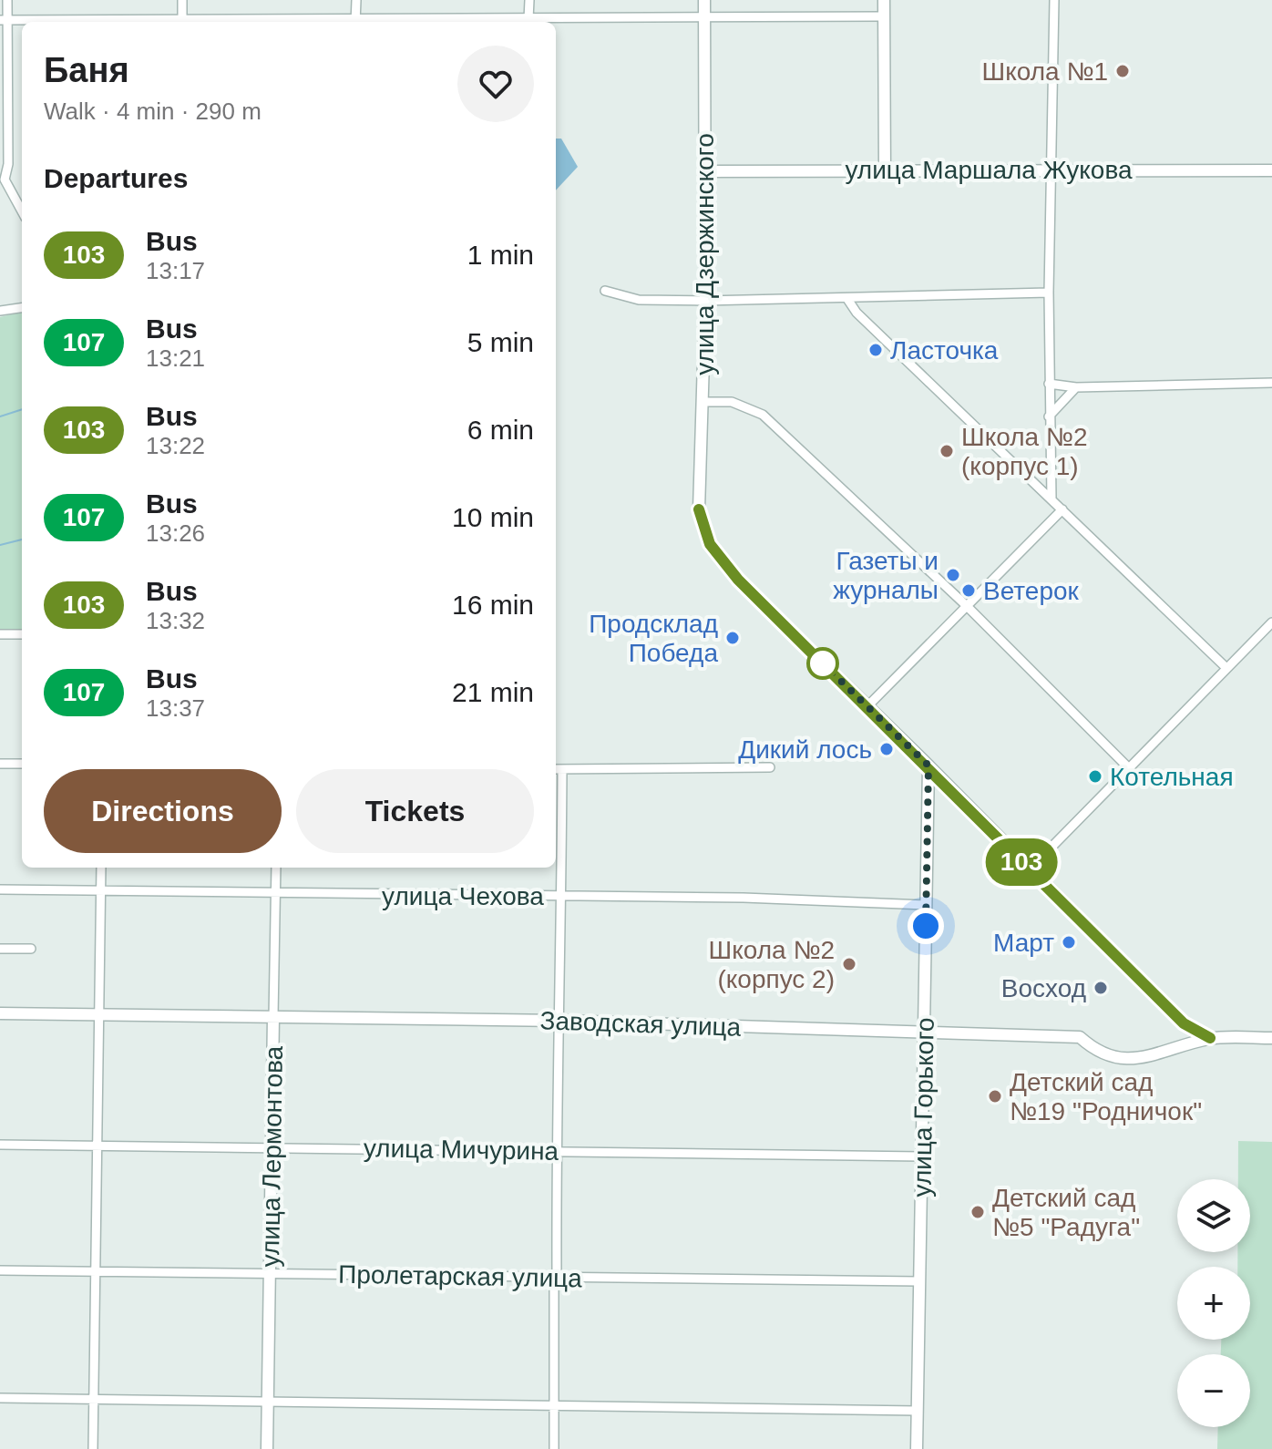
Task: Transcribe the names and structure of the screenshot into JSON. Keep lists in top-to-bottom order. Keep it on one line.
{"streets":{"street":["улица Маршала Жукова","улица Дзержинского","улица Чехова","Заводская улица","улица Горького","улица Мичурина","улица Лермонтова","Пролетарская улица"]},"crossings":[["улица Маршала Жукова","улица Дзержинского"],["улица Дзержинского","Заводская улица"],["улица Дзержинского","улица Горького"],["улица Чехова","улица Горького"],["улица Чехова","улица Лермонтова"],["Заводская улица","улица Горького"],["Заводская улица","улица Лермонтова"],["улица Горького","улица Мичурина"],["улица Горького","Пролетарская улица"],["улица Мичурина","улица Лермонтова"],["улица Лермонтова","Пролетарская улица"]],"places":["Школа №1","Ласточка","Школа №2 (корпус 1)","Газеты и журналы","Ветерок","Продсклад Победа","Дикий лось","Котельная","Март","Школа №2 (корпус 2)","Восход","Детский сад №19 \"Родничок\"","Детский сад №5 \"Радуга\""],"lines":["bus line 103"],"page":{"on_map":"103","heading":[["Баня","Walk · 4 min · 290 m"],"Departures"],"list":[{"mark":"103","name":"Bus","note":"13:17","value":"1 min"},{"mark":"107","name":"Bus","note":"13:21","value":"5 min"},{"mark":"103","name":"Bus","note":"13:22","value":"6 min"},{"mark":"107","name":"Bus","note":"13:26","value":"10 min"},{"mark":"103","name":"Bus","note":"13:32","value":"16 min"},{"mark":"107","name":"Bus","note":"13:37","value":"21 min"}],"buttons":["Directions","Tickets"],"map_buttons":["+","−"]}}
